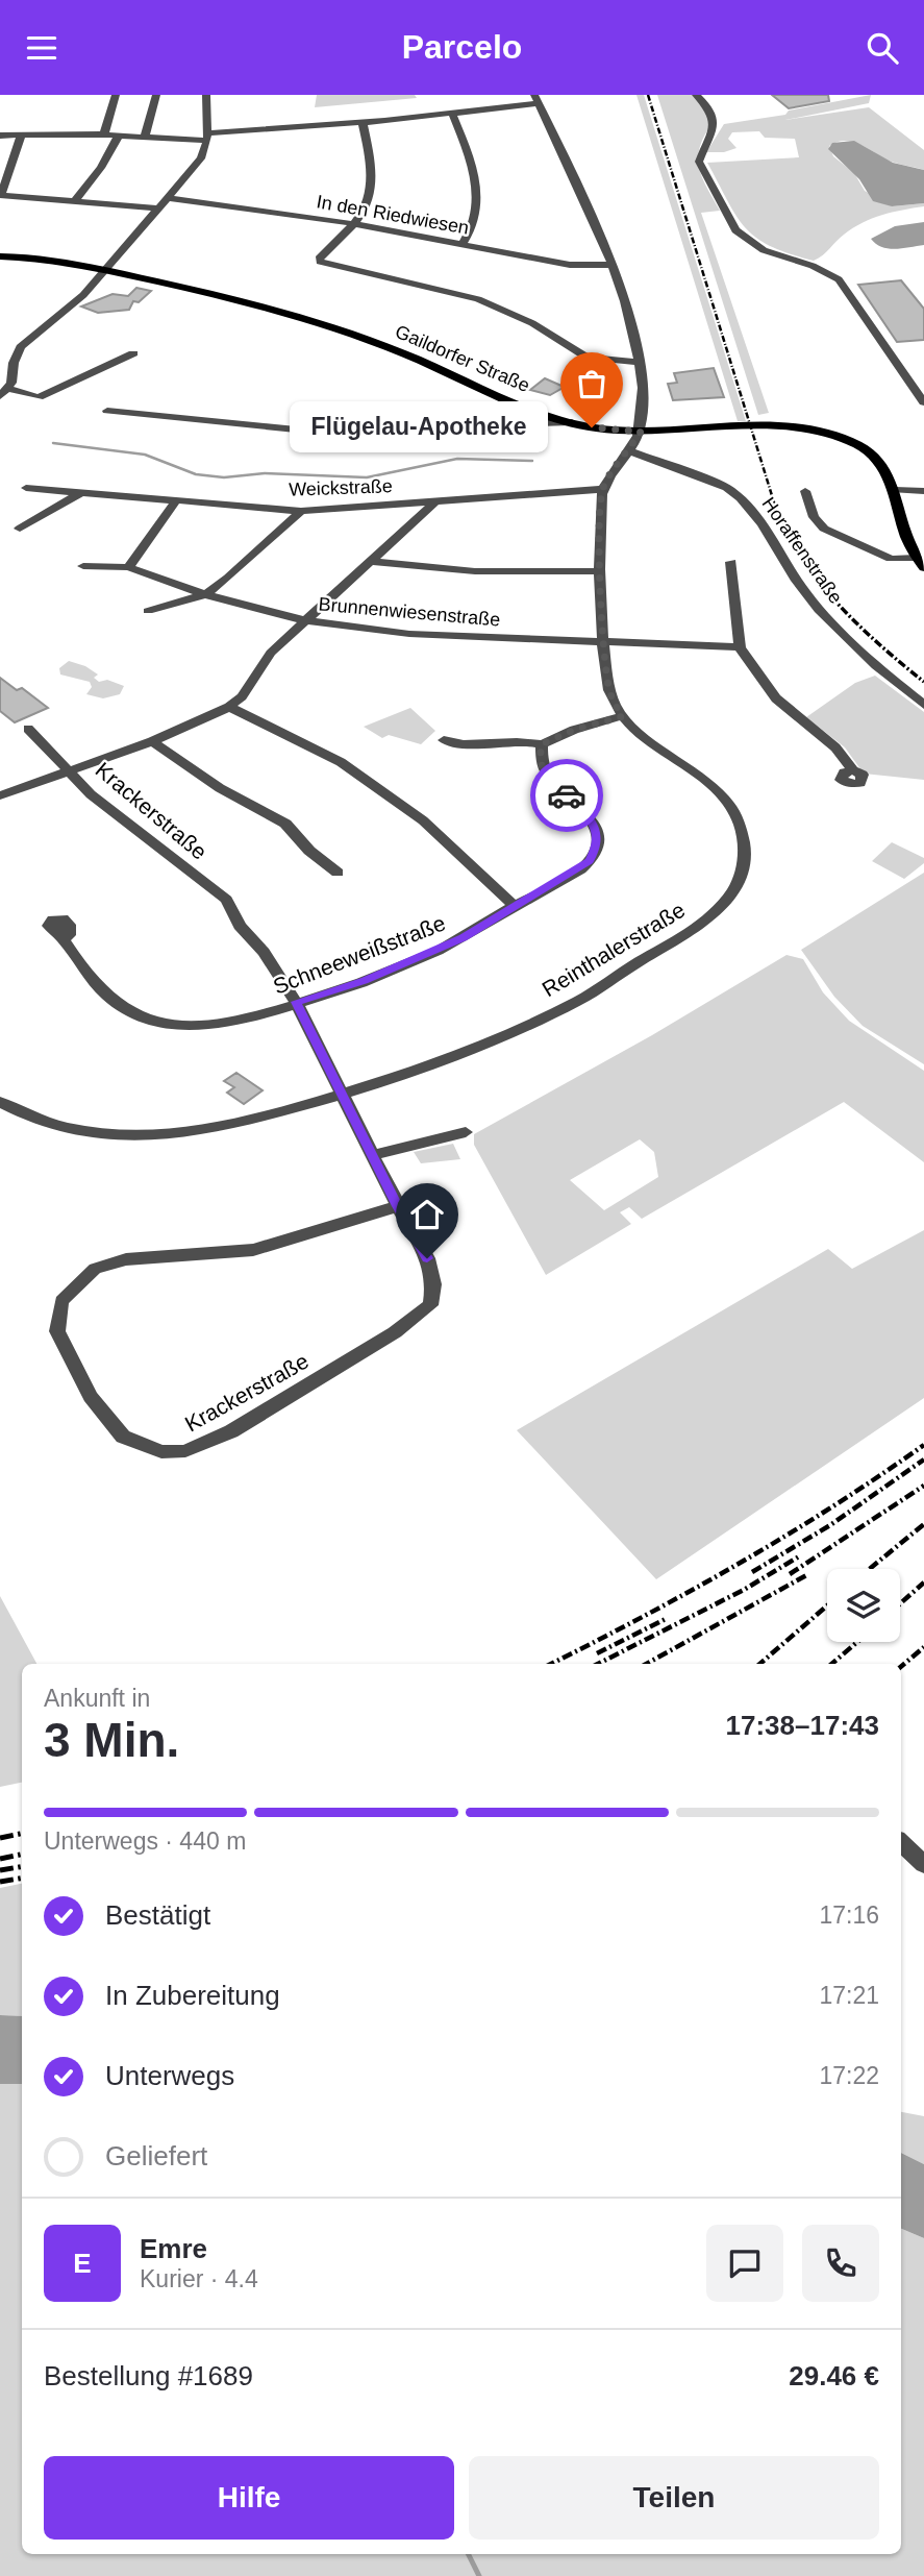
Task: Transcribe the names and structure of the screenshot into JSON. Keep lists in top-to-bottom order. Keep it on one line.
{"streets":{"main road":["Gaildorfer Straße"],"street":["In den Riedwiesen","Weickstraße","Horaffenstraße","Brunnenwiesenstraße","Krackerstraße","Reinthalerstraße","Schneeweißstraße"]},"crossings":[["Krackerstraße","Reinthalerstraße"],["Krackerstraße","Schneeweißstraße"]],"places":["Flügelau-Apotheke"],"page":{"header":"Parcelo","bubble":"Flügelau-Apotheke","heading":["3 Min.","Ankunft in","17:38–17:43"],"panel":["Emre","Kurier · 4.4","Bestellung #1689","29.46 €"],"bar":"Unterwegs · 440 m","list":[["Bestätigt","17:16"],["In Zubereitung","17:21"],["Unterwegs","17:22"],"Geliefert"],"round":"E","buttons":["Hilfe","Teilen"]}}
